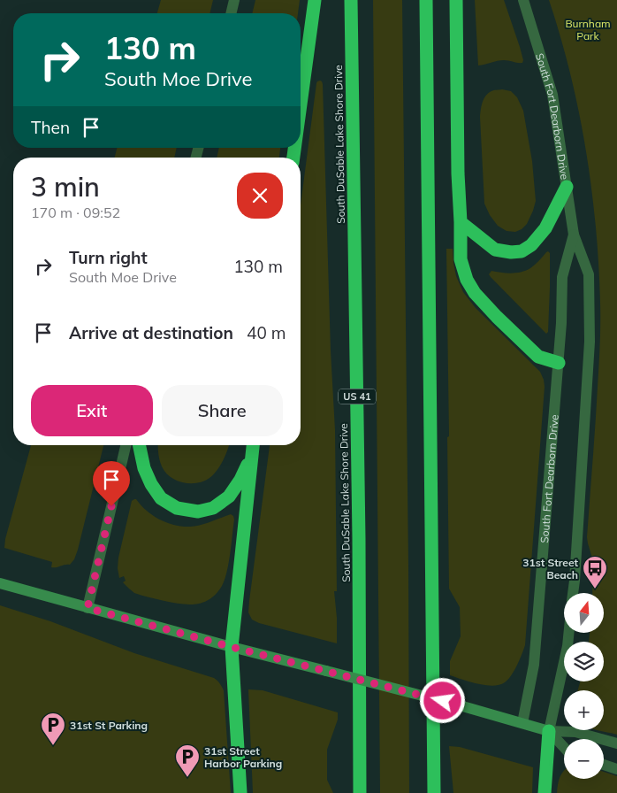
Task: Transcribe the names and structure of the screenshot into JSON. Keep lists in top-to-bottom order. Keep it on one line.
{"streets":{"highway":["South DuSable Lake Shore Drive","US 41"],"street":["South Fort Dearborn Drive"]},"parks":["Burnham Park"],"places":{"bus stop":["31st Street Beach"],"parking":["31st St Parking","31st Street Harbor Parking"]},"north":"top","page":{"turn":["130 m","South Moe Drive"],"then":"Then","heading":["3 min","170 m · 09:52"],"list":[{"name":"Turn right","note":"South Moe Drive","value":"130 m"},{"name":"Arrive at destination","value":"40 m"}],"buttons":["Exit","Share"],"map_buttons":["+","−"]}}
